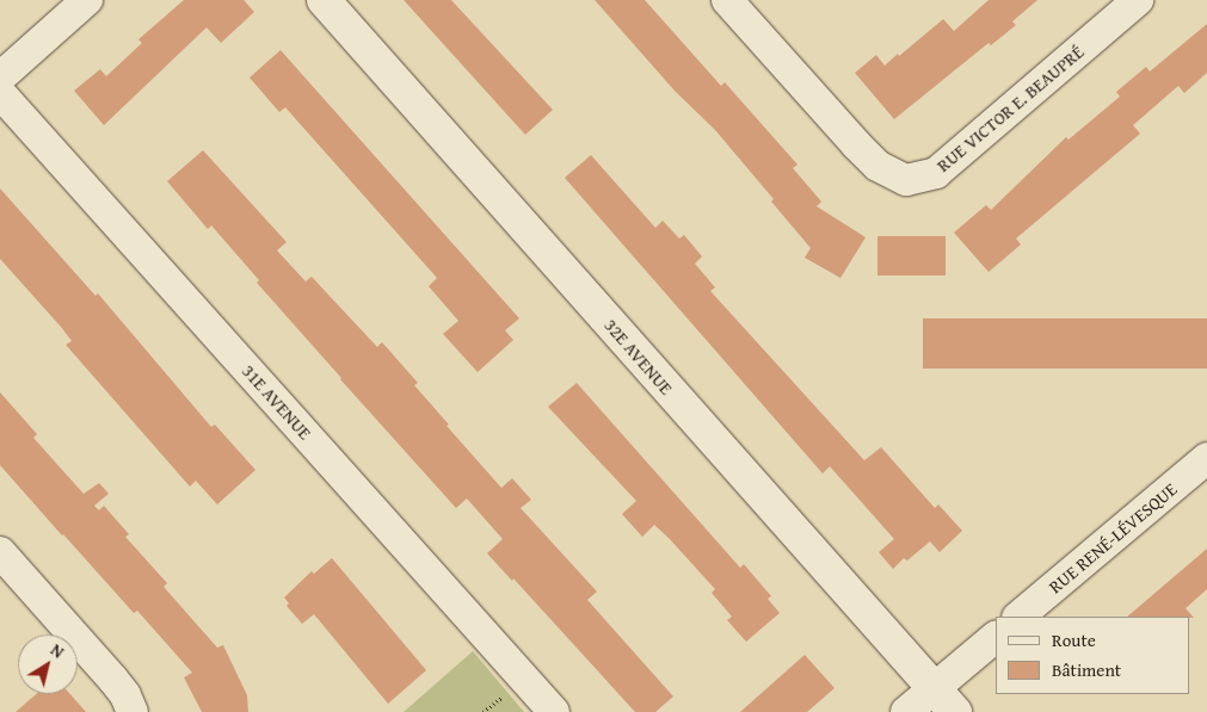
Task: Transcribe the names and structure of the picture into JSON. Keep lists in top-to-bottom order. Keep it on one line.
{"streets":{"street":["RUE VICTOR E. BEAUPRÉ","32E AVENUE","31E AVENUE","RUE RENÉ-LÉVESQUE"]},"legend":["Route","Bâtiment"],"north":"top right"}
